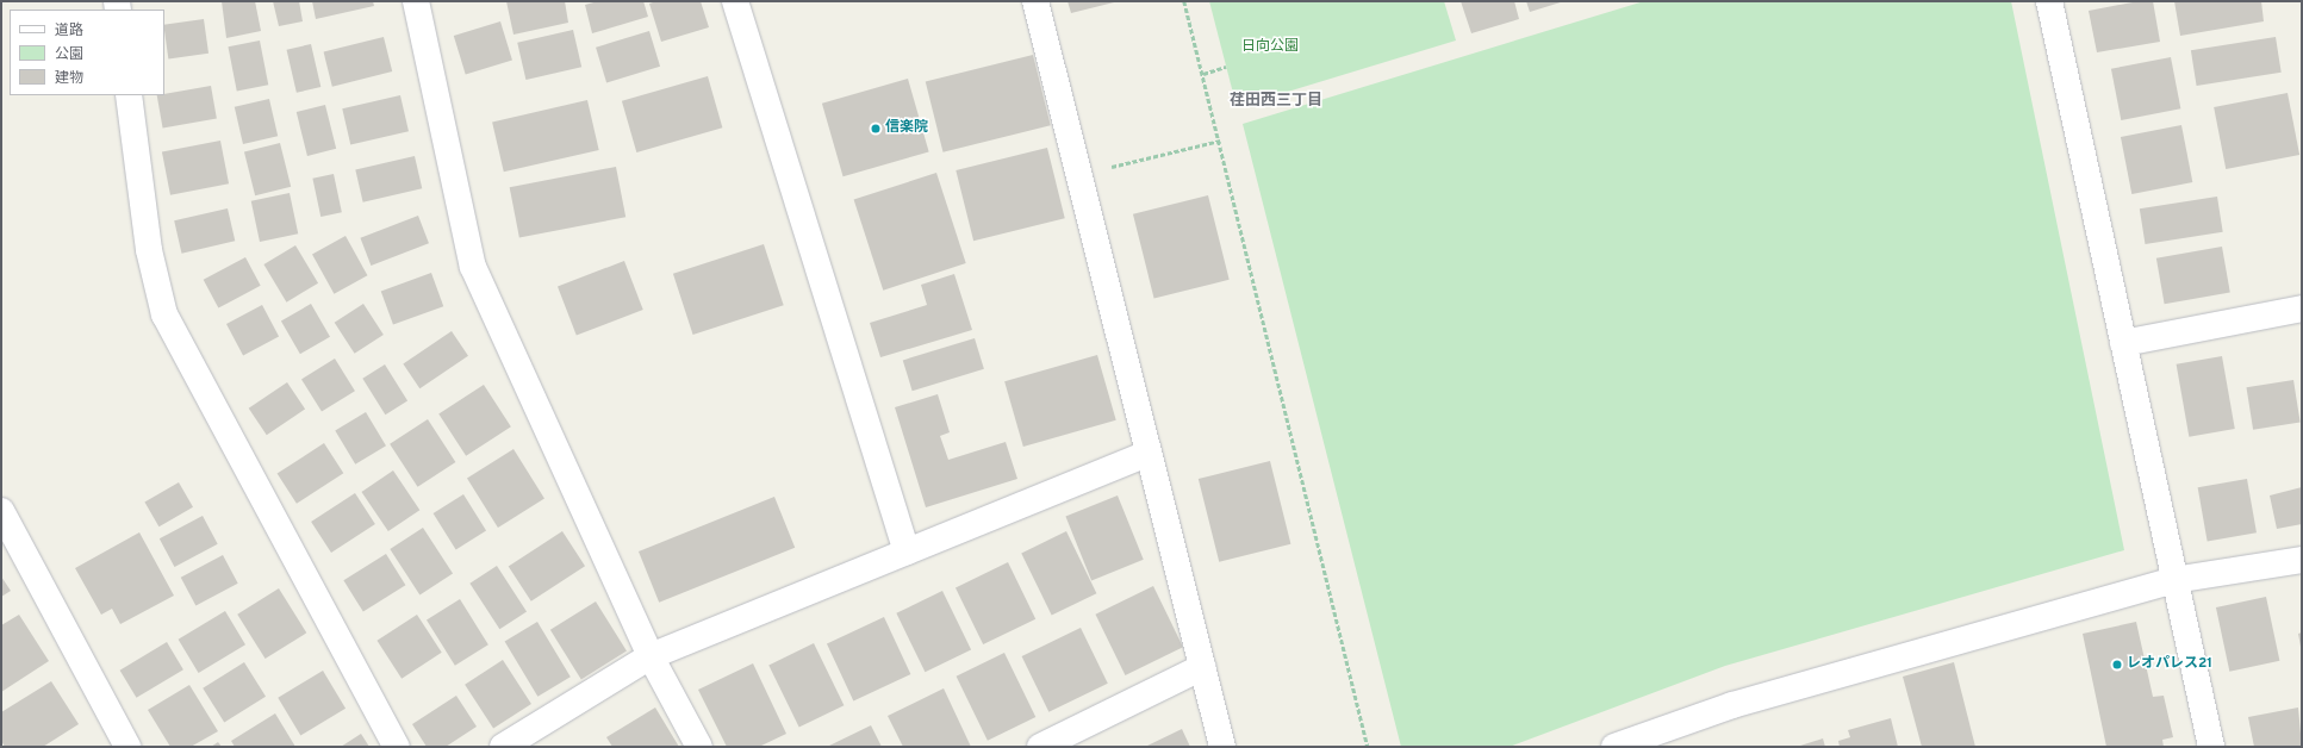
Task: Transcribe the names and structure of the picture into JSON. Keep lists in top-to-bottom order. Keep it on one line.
{"districts":["荏田西三丁目"],"parks":["日向公園"],"places":["信楽院","レオパレス21"],"legend":["道路","公園","建物"]}
